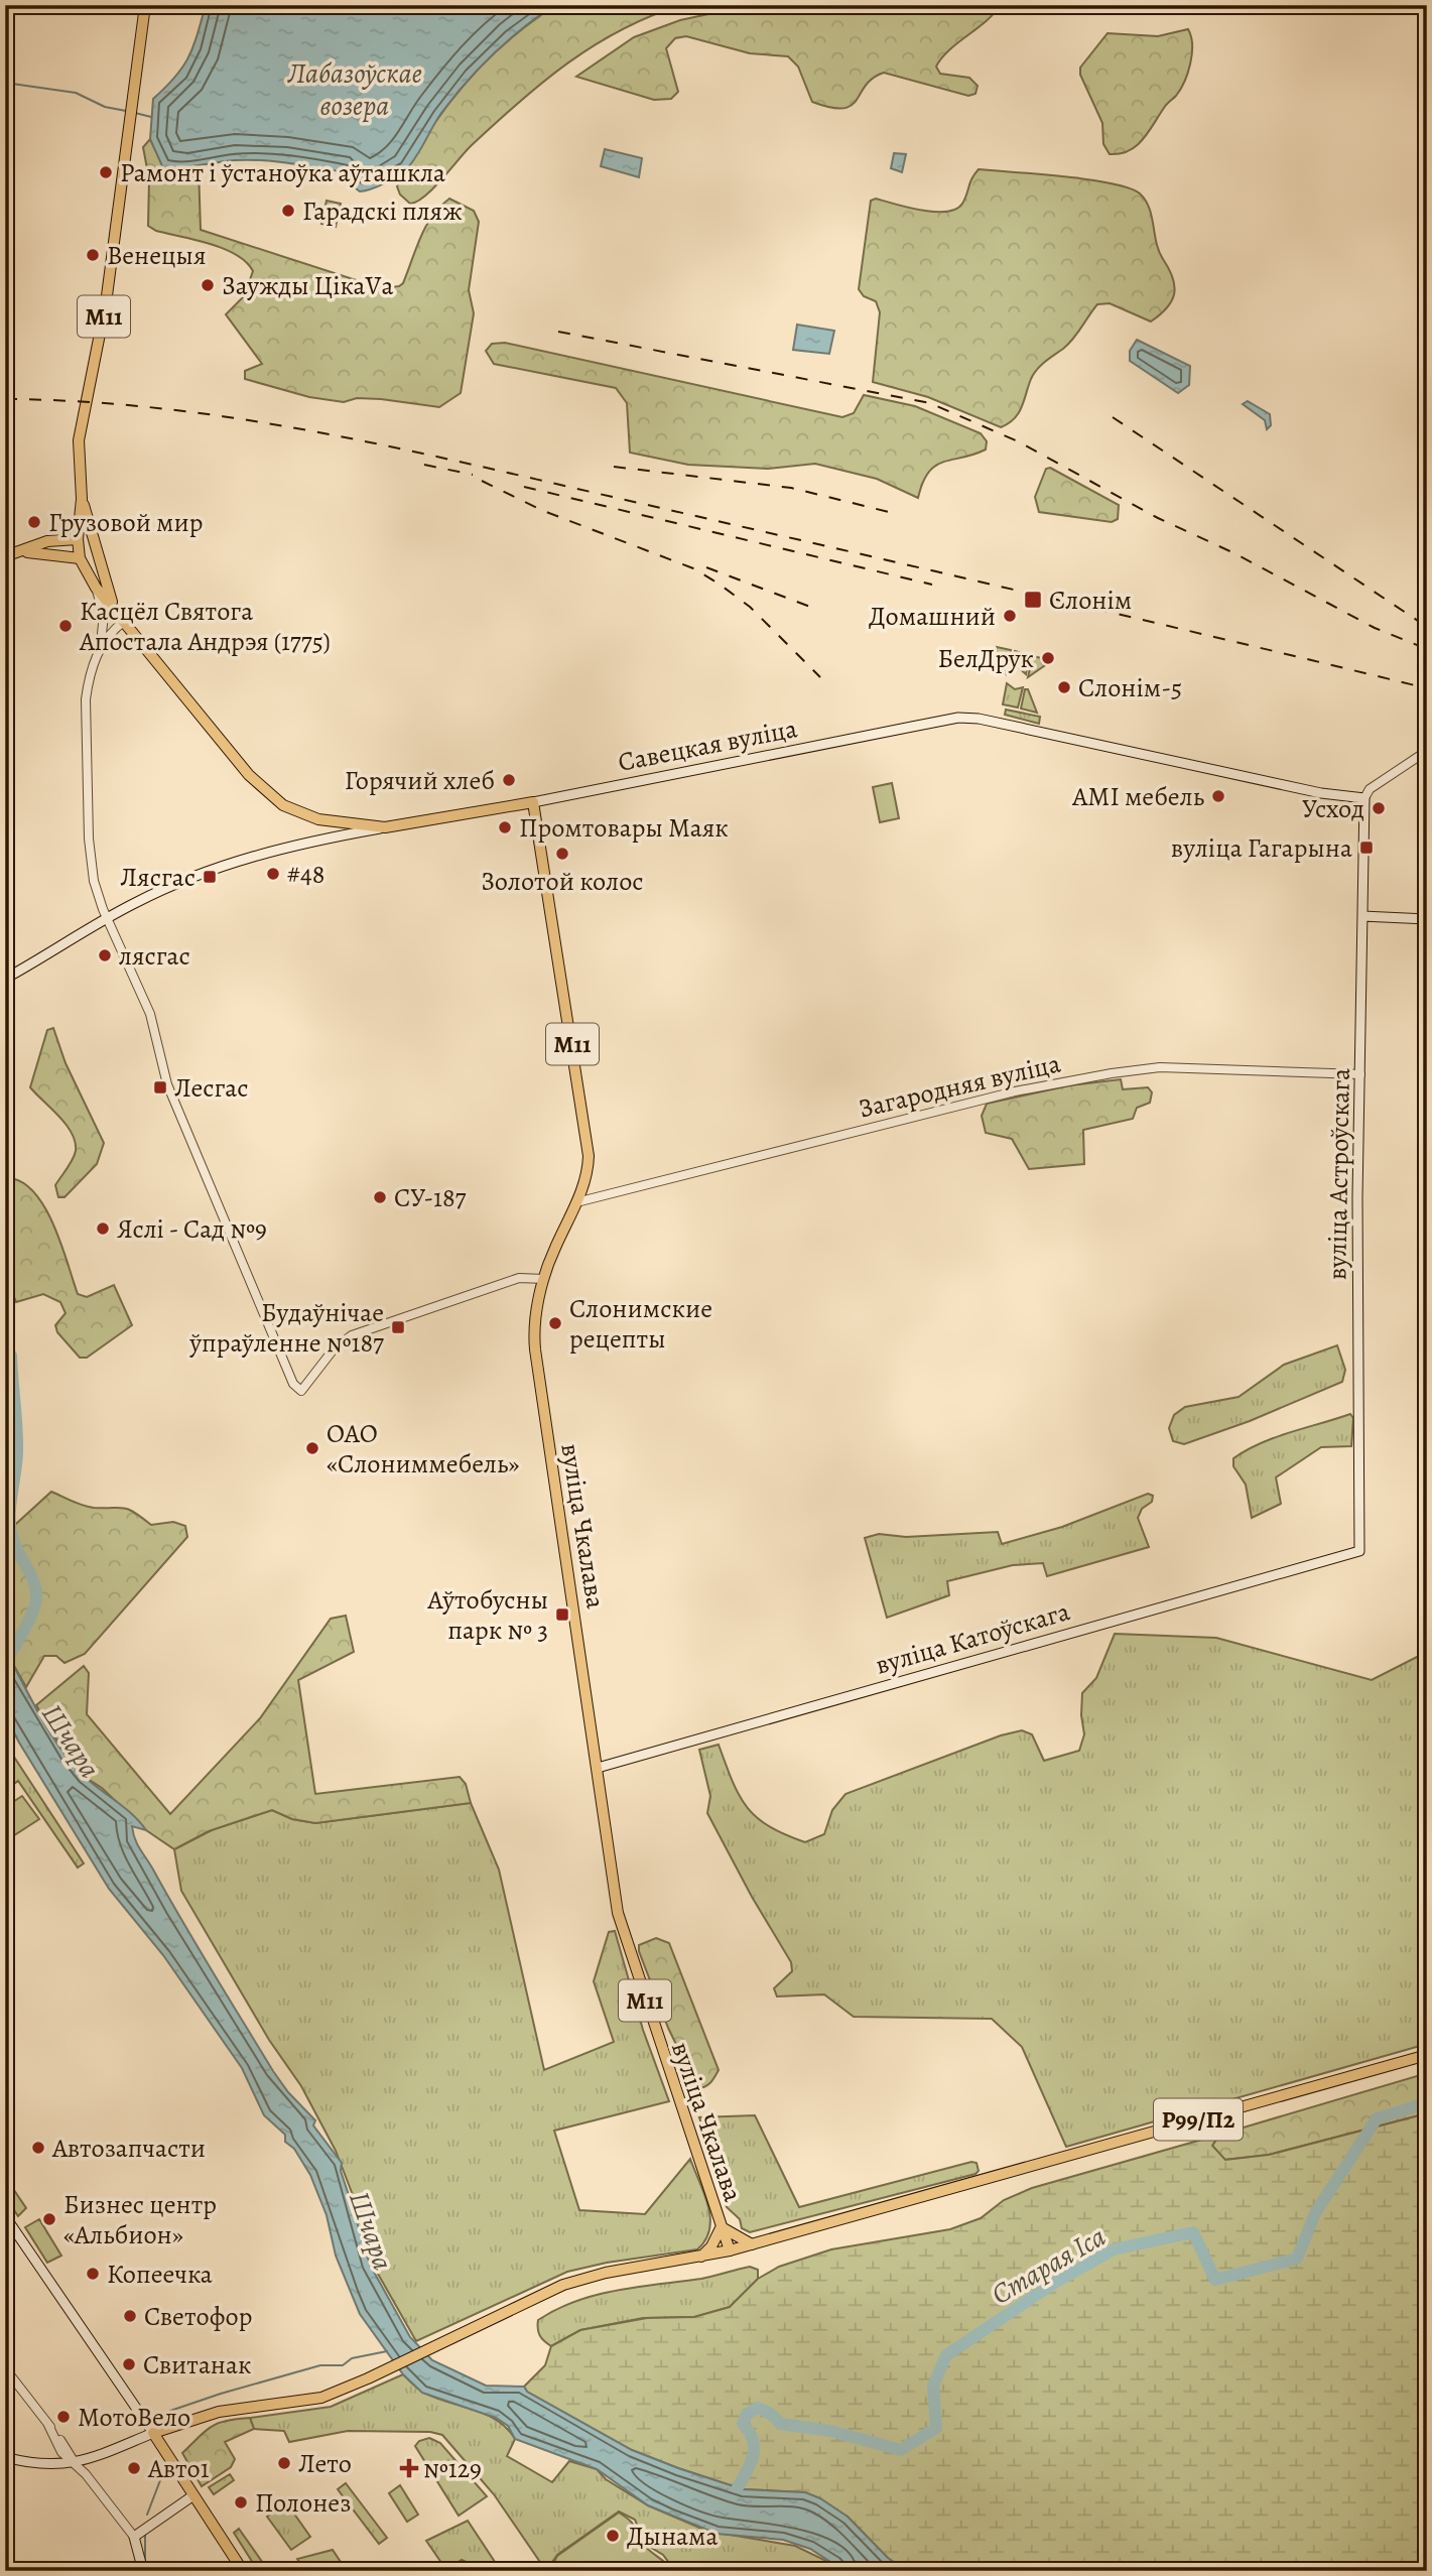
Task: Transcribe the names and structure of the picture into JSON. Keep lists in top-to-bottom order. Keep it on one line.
{"streets":{"main road":["М11","Савецкая вуліца","вуліца Астроўскага","вуліца Чкалава","вуліца Катоўскага","Р99/П2"],"street":["Загародняя вуліца"]},"crossings":[["М11","Савецкая вуліца"],["Савецкая вуліца","вуліца Астроўскага"],["Савецкая вуліца","вуліца Чкалава"],["Загародняя вуліца","вуліца Астроўскага"],["Загародняя вуліца","вуліца Чкалава"],["вуліца Астроўскага","вуліца Катоўскага"],["вуліца Чкалава","вуліца Катоўскага"],["вуліца Чкалава","Р99/П2"]],"water":["Лабазоўскае возера","Шчара","Старая Іса"],"places":{"other":["Рамонт і ўстаноўка аўташкла","Гарадскі пляж","Венецыя","Заужды ЦікаVа","Грузовой мир","Домашний","Касцёл Святога Апостала Андрэя (1775)","БелДрук","Слонім-5","Горячий хлеб","AMI мебель","Усход","Промтовары Маяк","Золотой колос","#48","лясгас","СУ-187","Яслі - Сад №9","Слонимские рецепты","ОАО «Слониммебель»","Автозапчасти","Бизнес центр «Альбион»","Копеечка","Светофор","Свитанак","МотоВело","Лето","Авто1","Полонез","Дынама"],"transit":["Слонім","вуліца Гагарына","Лясгас","Лесгас","Будаўнічае ўпраўленне №187","Аўтобусны парк № 3"],"health":["№129"]}}
